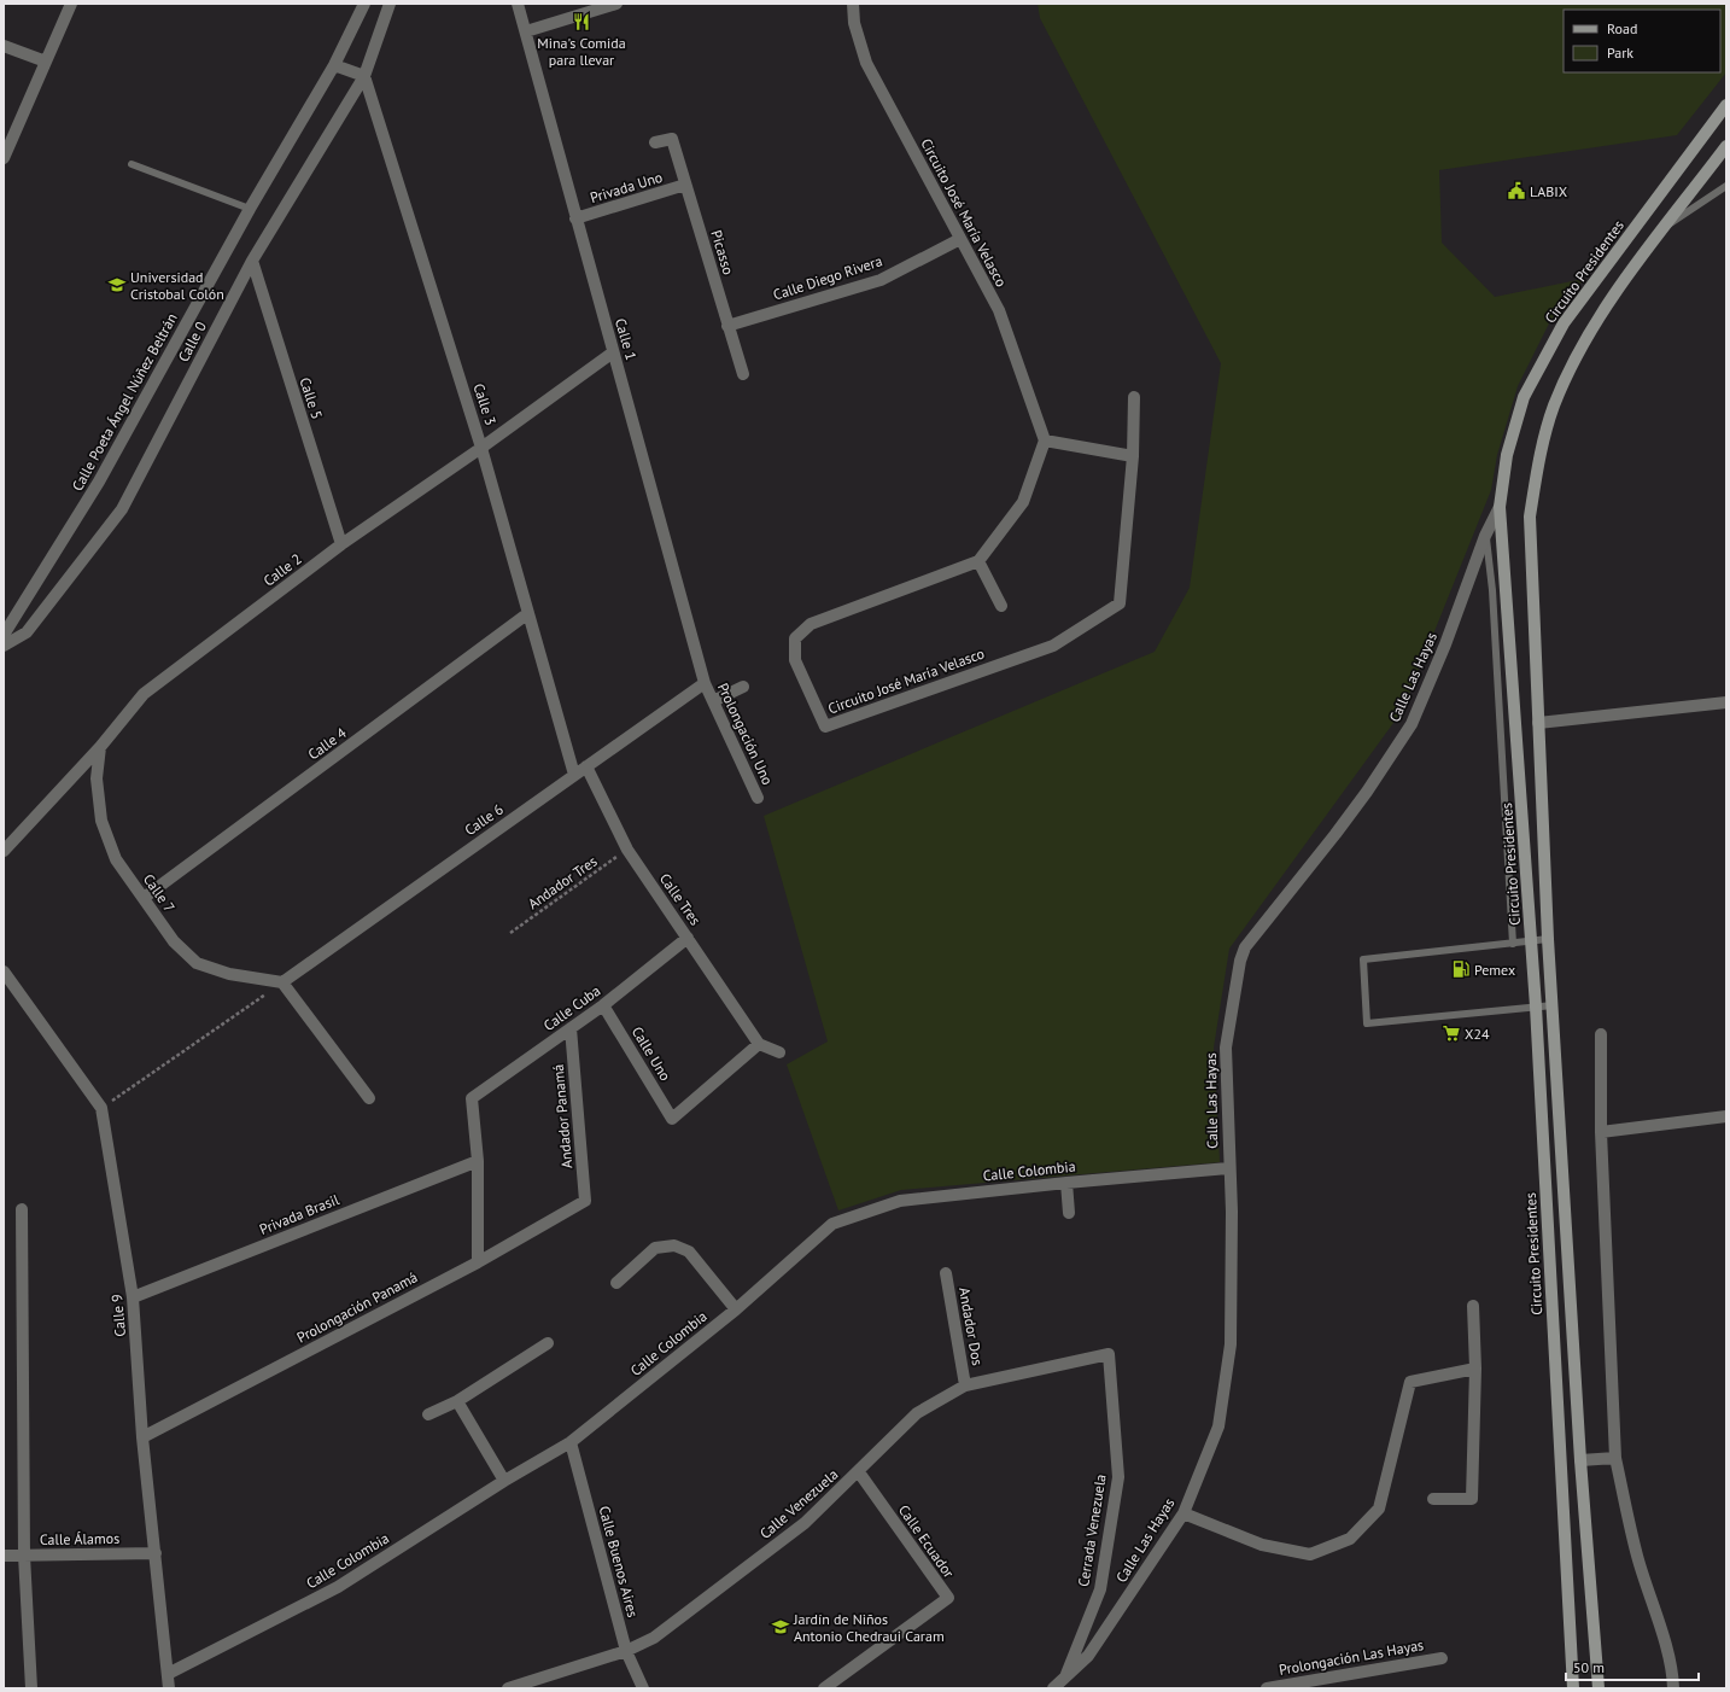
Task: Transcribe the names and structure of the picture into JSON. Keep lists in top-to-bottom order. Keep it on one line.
{"streets":{"main road":["Circuito Presidentes"],"street":["Privada Uno","Circuito José María Velasco","Picasso","Calle Diego Rivera","Calle 1","Calle 0","Calle 5","Calle Poeta Ángel Núñez Beltrán","Calle 3","Calle 2","Calle Las Hayas","Prolongación Uno","Calle 4","Calle 6","Calle 7","Calle Tres","Calle Cuba","Calle Uno","Andador Panamá","Calle Colombia","Privada Brasil","Prolongación Panamá","Calle 9","Andador Dos","Calle Venezuela","Cerrada Venezuela","Calle Álamos","Calle Ecuador","Calle Buenos Aires","Prolongación Las Hayas"],"path":["Andador Tres"]},"crossings":[["Privada Uno","Picasso"],["Privada Uno","Calle 1"],["Circuito José María Velasco","Calle Diego Rivera"],["Picasso","Calle Diego Rivera"],["Circuito Presidentes","Calle Las Hayas"],["Calle 1","Calle 2"],["Calle 1","Prolongación Uno"],["Calle 1","Calle 6"],["Calle 0","Calle 5"],["Calle 0","Calle 3"],["Calle 5","Calle 2"],["Calle 3","Calle 2"],["Calle 3","Calle 4"],["Calle 3","Calle 6"],["Calle 2","Calle 7"],["Calle Las Hayas","Calle Colombia"],["Calle Las Hayas","Cerrada Venezuela"],["Prolongación Uno","Calle 6"],["Calle 4","Calle 7"],["Calle 6","Calle 7"],["Calle 6","Calle Tres"],["Andador Tres","Calle Tres"],["Calle Tres","Calle Cuba"],["Calle Tres","Calle Uno"],["Calle Cuba","Calle Uno"],["Calle Cuba","Andador Panamá"],["Calle Cuba","Privada Brasil"],["Andador Panamá","Prolongación Panamá"],["Calle Colombia","Calle 9"],["Calle Colombia","Calle Buenos Aires"],["Privada Brasil","Calle 9"],["Prolongación Panamá","Calle 9"],["Calle 9","Calle Álamos"],["Andador Dos","Calle Venezuela"],["Calle Venezuela","Cerrada Venezuela"],["Calle Venezuela","Calle Ecuador"],["Calle Venezuela","Calle Buenos Aires"]],"places":{"restaurant":["Mina's Comida para llevar"],"public building":["LABIX"],"school or university":["Universidad Cristobal Colón","Jardín de Niños Antonio Chedraui Caram"],"fuel station":["Pemex"],"supermarket":["X24"]},"legend":["Road","Park"],"scale_bar":"50 m"}
